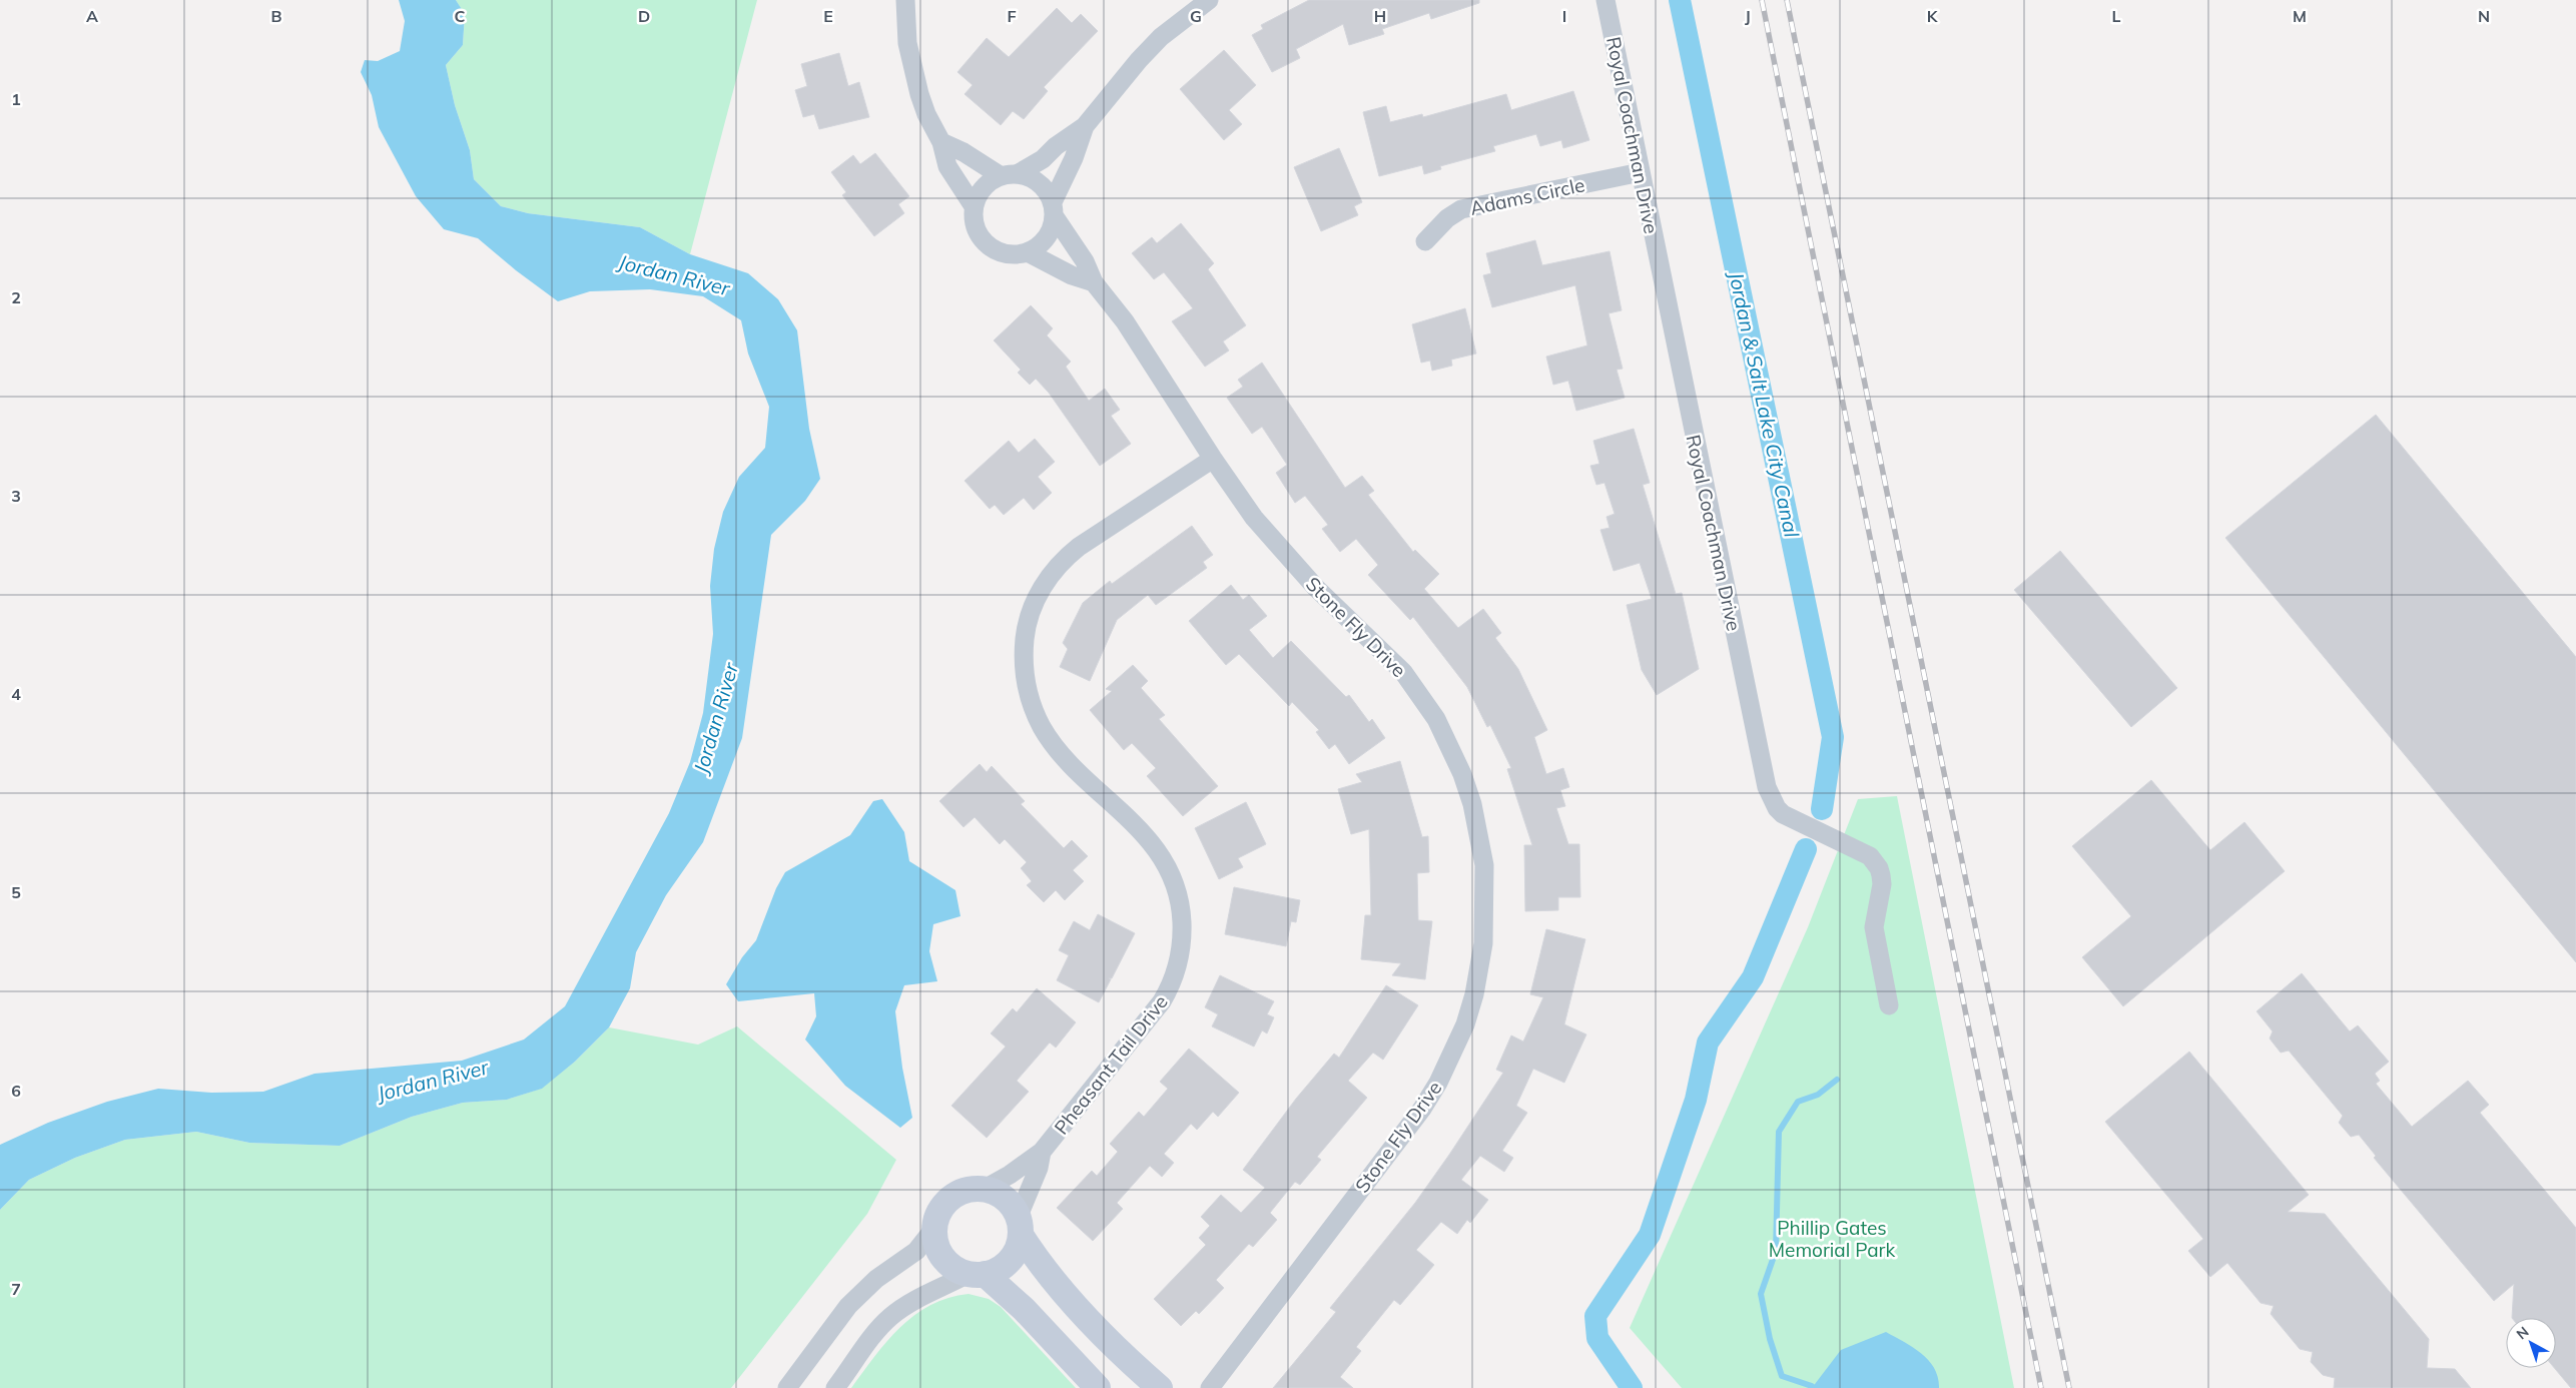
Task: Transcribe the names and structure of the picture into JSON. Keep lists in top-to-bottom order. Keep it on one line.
{"streets":{"street":["Royal Coachman Drive","Adams Circle","Stone Fly Drive","Pheasant Tail Drive"]},"crossings":[["Royal Coachman Drive","Adams Circle"],["Stone Fly Drive","Pheasant Tail Drive"]],"water":["Jordan River","Jordan & Salt Lake City Canal"],"parks":["Phillip Gates Memorial Park"],"north":"top left","grid":{"columns":["A","B","C","D","E","F","G","H","I","J","K","L","M","N"],"rows":["1","2","3","4","5","6","7"]}}
